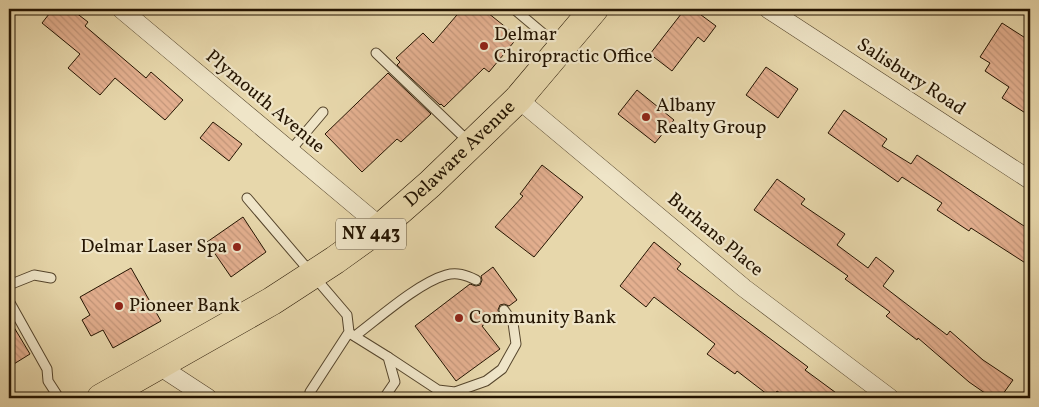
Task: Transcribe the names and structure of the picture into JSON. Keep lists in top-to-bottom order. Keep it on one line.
{"streets":{"main road":["Delaware Avenue","NY 443"],"street":["Salisbury Road","Plymouth Avenue","Burhans Place"]},"crossings":[["Plymouth Avenue","Delaware Avenue"],["Delaware Avenue","Burhans Place"]],"places":["Delmar Chiropractic Office","Albany Realty Group","Delmar Laser Spa","Pioneer Bank","Community Bank"]}
